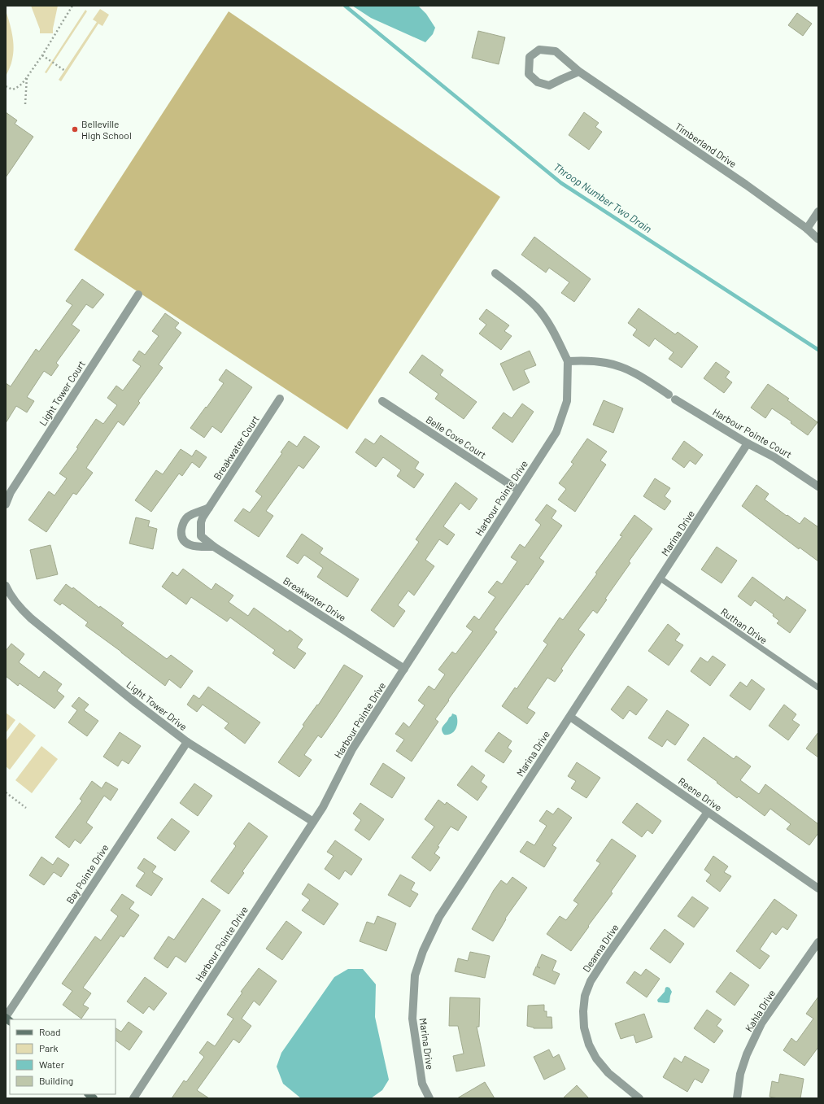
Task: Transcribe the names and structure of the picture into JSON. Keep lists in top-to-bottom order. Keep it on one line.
{"streets":{"street":["Timberland Drive","Light Tower Court","Harbour Pointe Court","Belle Cove Court","Breakwater Court","Harbour Pointe Drive","Marina Drive","Breakwater Drive","Light Tower Drive","Reene Drive","Bay Pointe Drive","Deanna Drive","Kahla Drive"],"lane":["Ruthan Drive"]},"crossings":[["Harbour Pointe Court","Harbour Pointe Drive"],["Harbour Pointe Court","Marina Drive"],["Belle Cove Court","Harbour Pointe Drive"],["Breakwater Court","Breakwater Drive"],["Harbour Pointe Drive","Breakwater Drive"],["Harbour Pointe Drive","Light Tower Drive"],["Marina Drive","Ruthan Drive"],["Marina Drive","Reene Drive"],["Light Tower Drive","Bay Pointe Drive"],["Reene Drive","Deanna Drive"]],"water":["Throop Number Two Drain"],"places":["Belleville High School"],"legend":["Road","Park","Water","Building"]}
